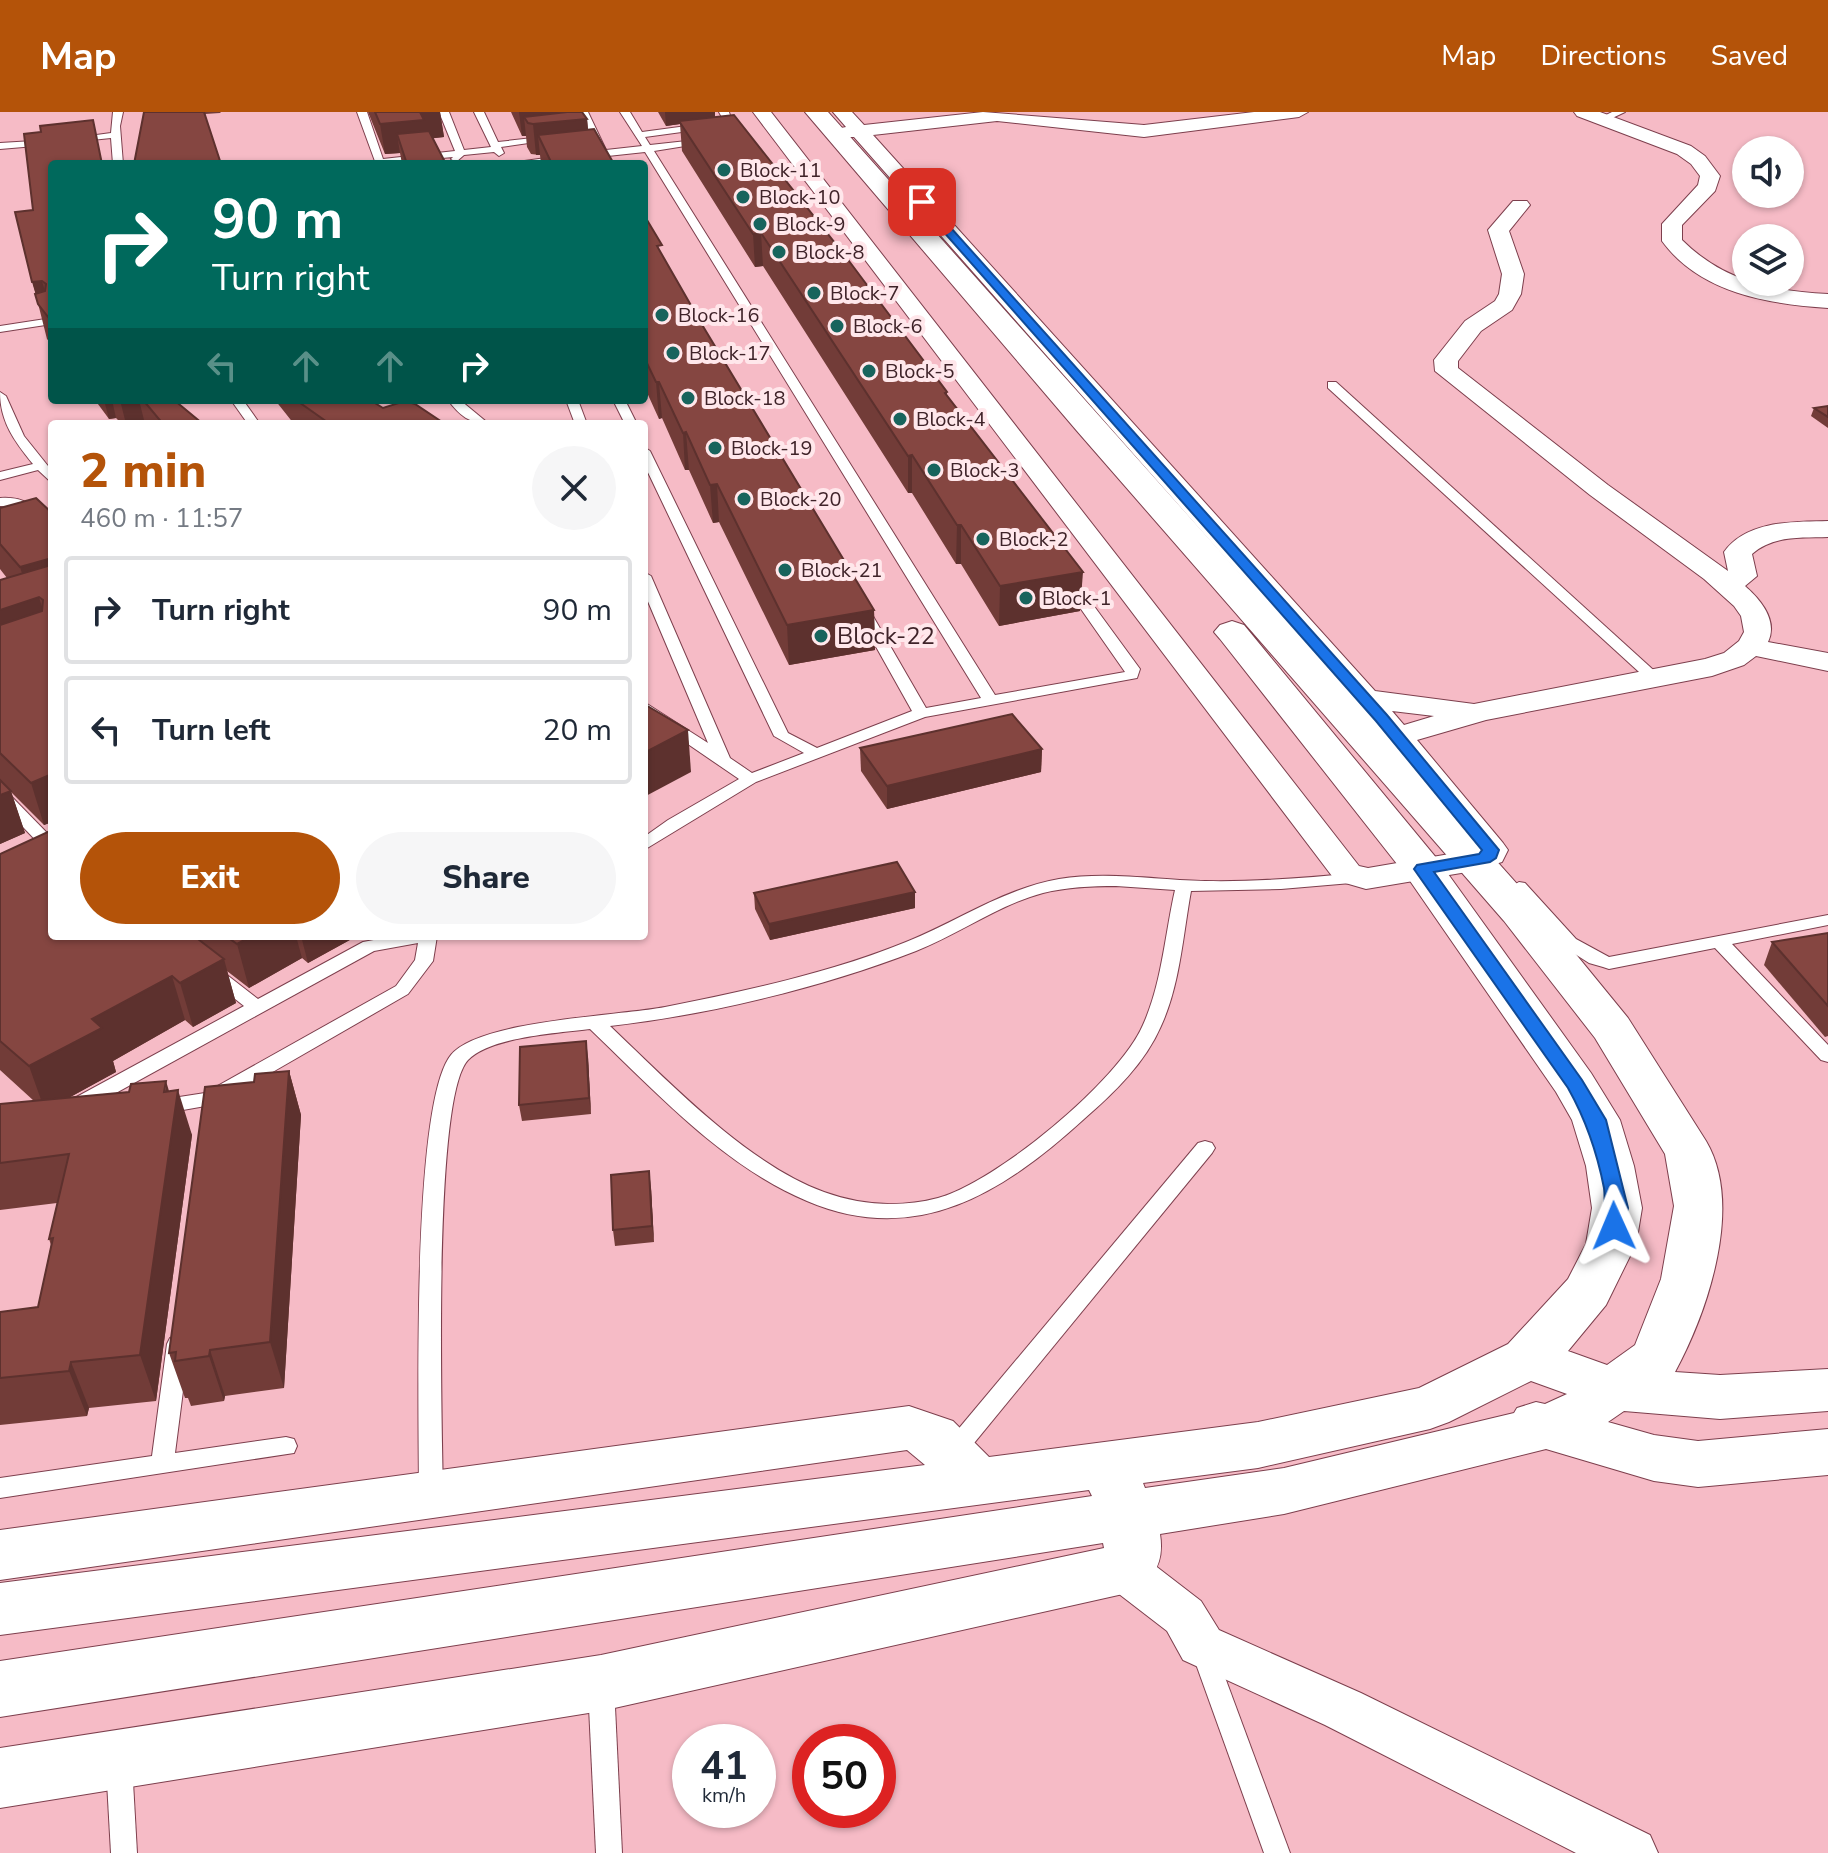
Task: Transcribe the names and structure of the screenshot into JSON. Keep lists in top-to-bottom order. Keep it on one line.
{"places":["Block-11","Block-10","Block-9","Block-8","Block-7","Block-16","Block-6","Block-17","Block-5","Block-18","Block-4","Block-19","Block-3","Block-20","Block-2","Block-21","Block-1","Block-22"],"page":{"header":"Map","nav":["Map","Directions","Saved"],"turn":["90 m","Turn right"],"heading":["2 min","460 m · 11:57"],"list":[{"name":"Turn right","value":"90 m"},{"name":"Turn left","value":"20 m"}],"buttons":["Exit","Share"],"speed":"41 km/h","limit":"50"}}
